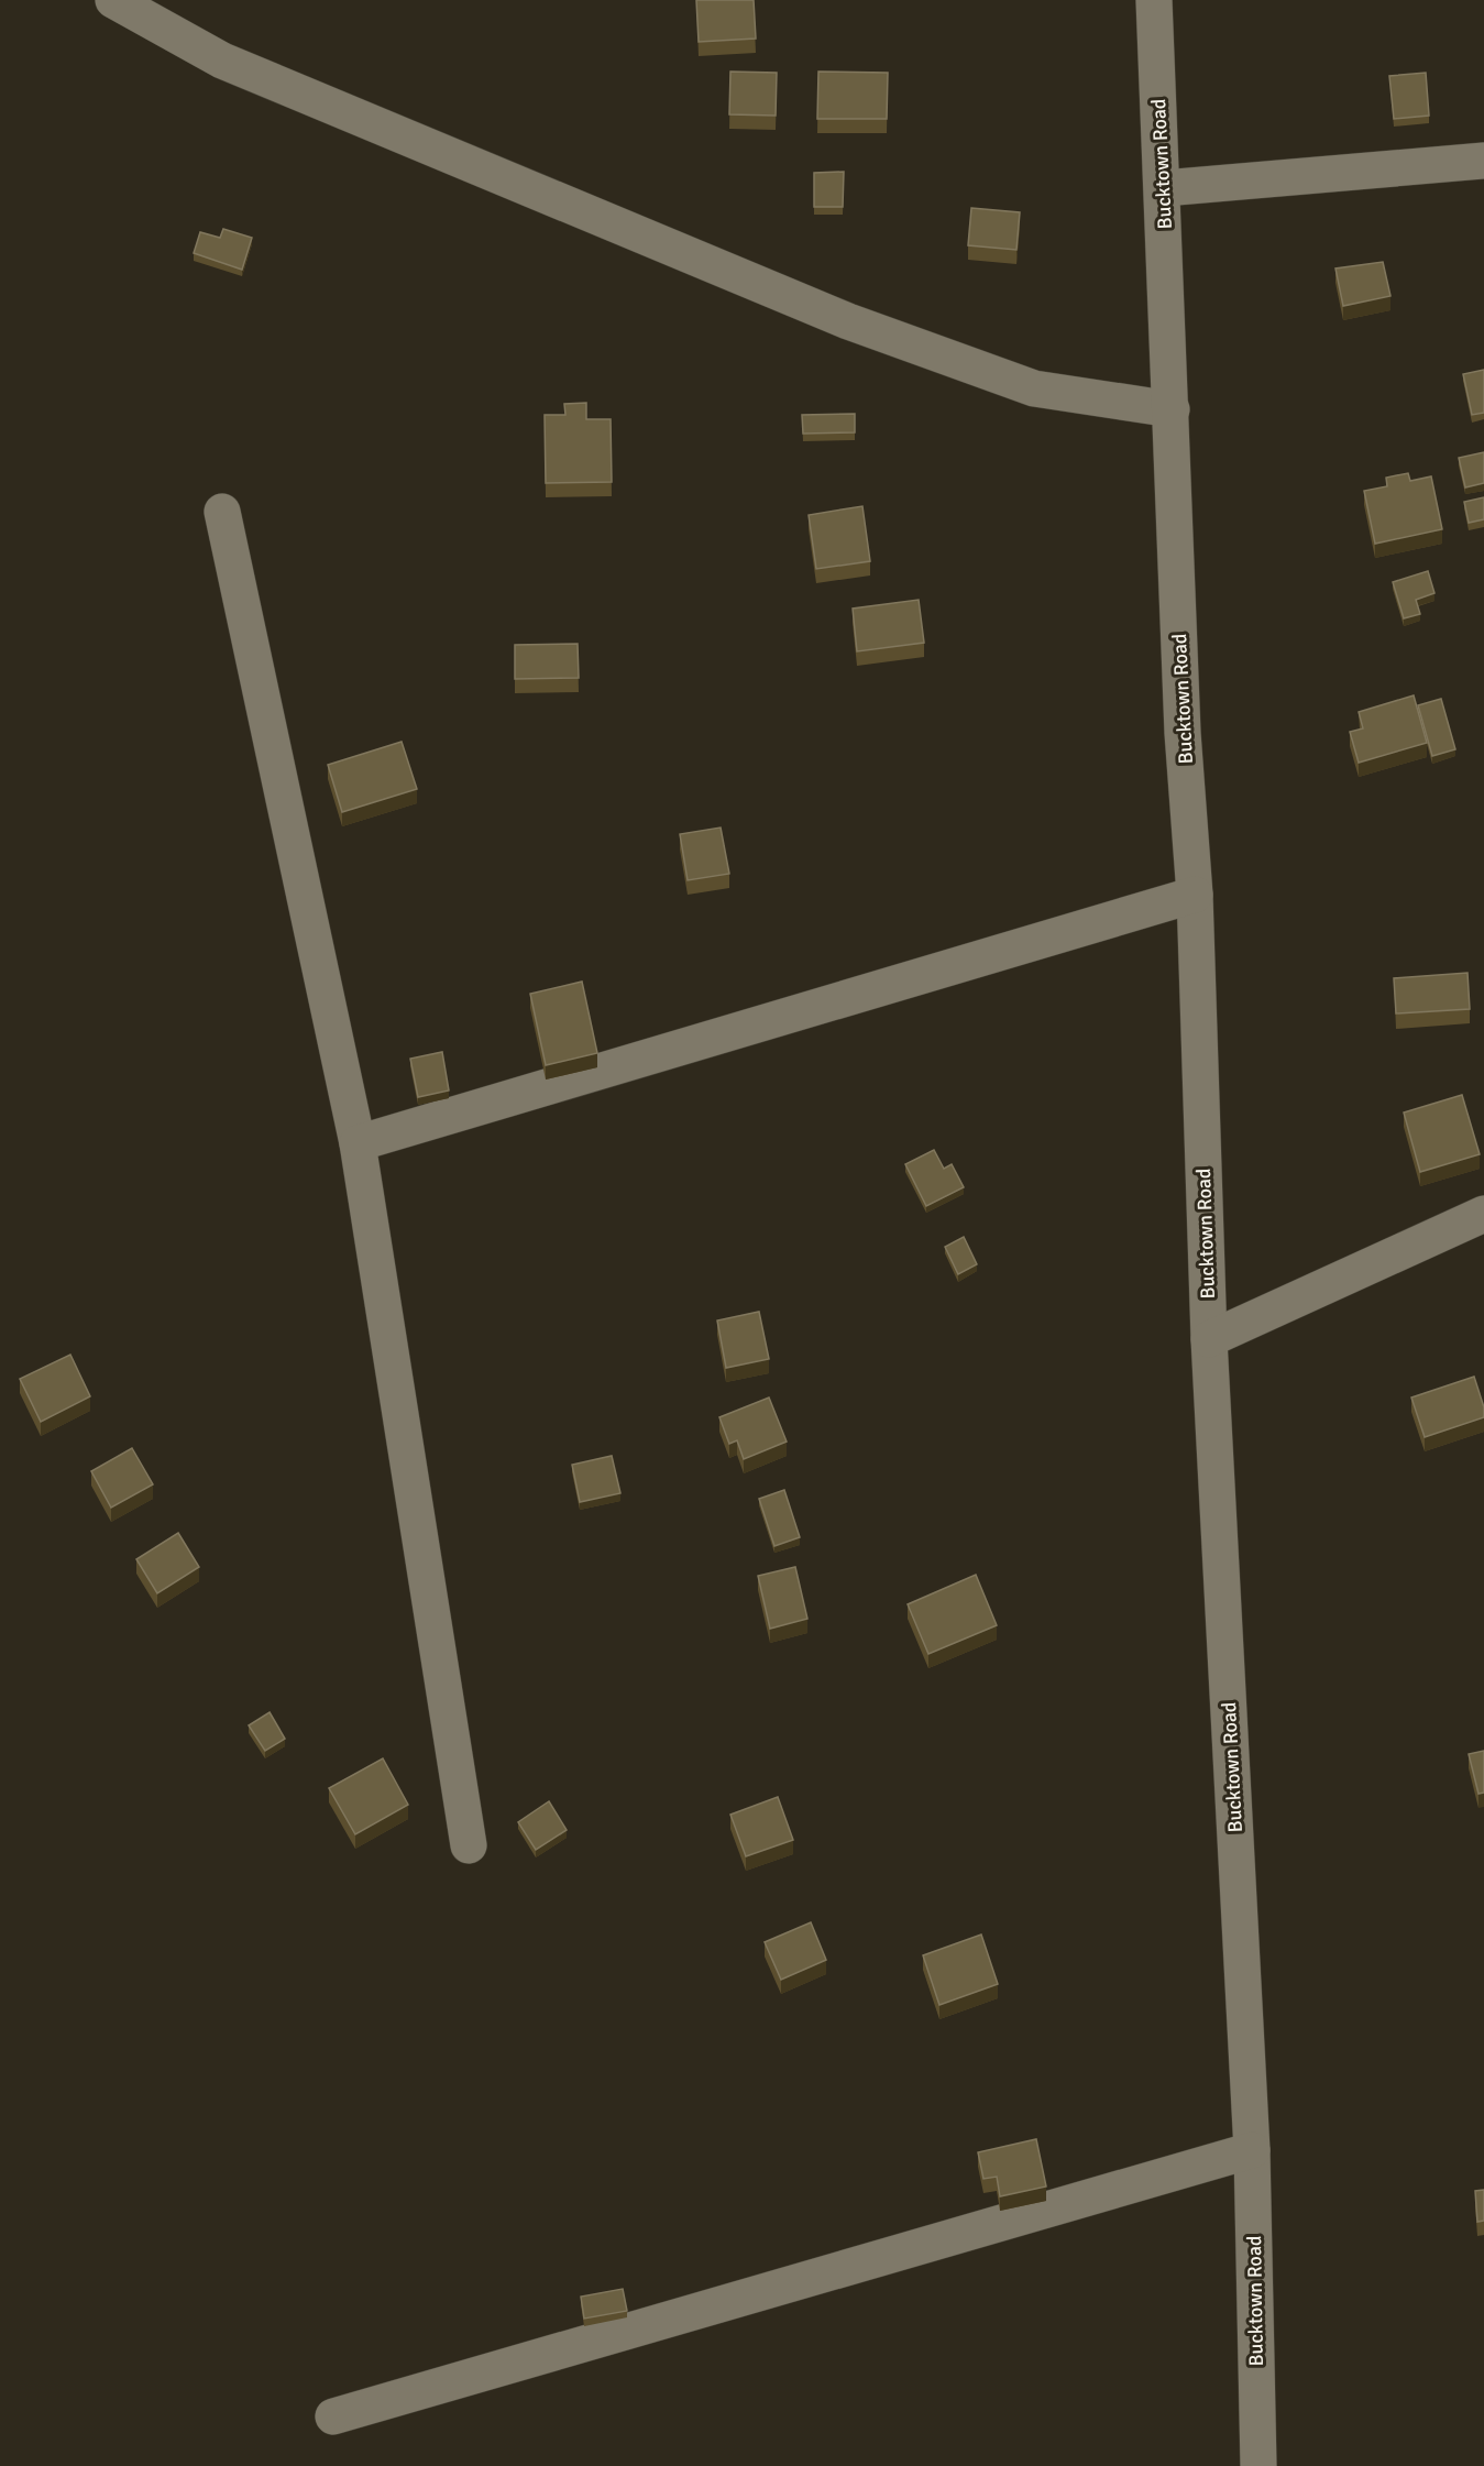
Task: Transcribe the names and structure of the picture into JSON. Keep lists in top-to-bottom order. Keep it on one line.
{"streets":{"street":["Bucktown Road"]}}
